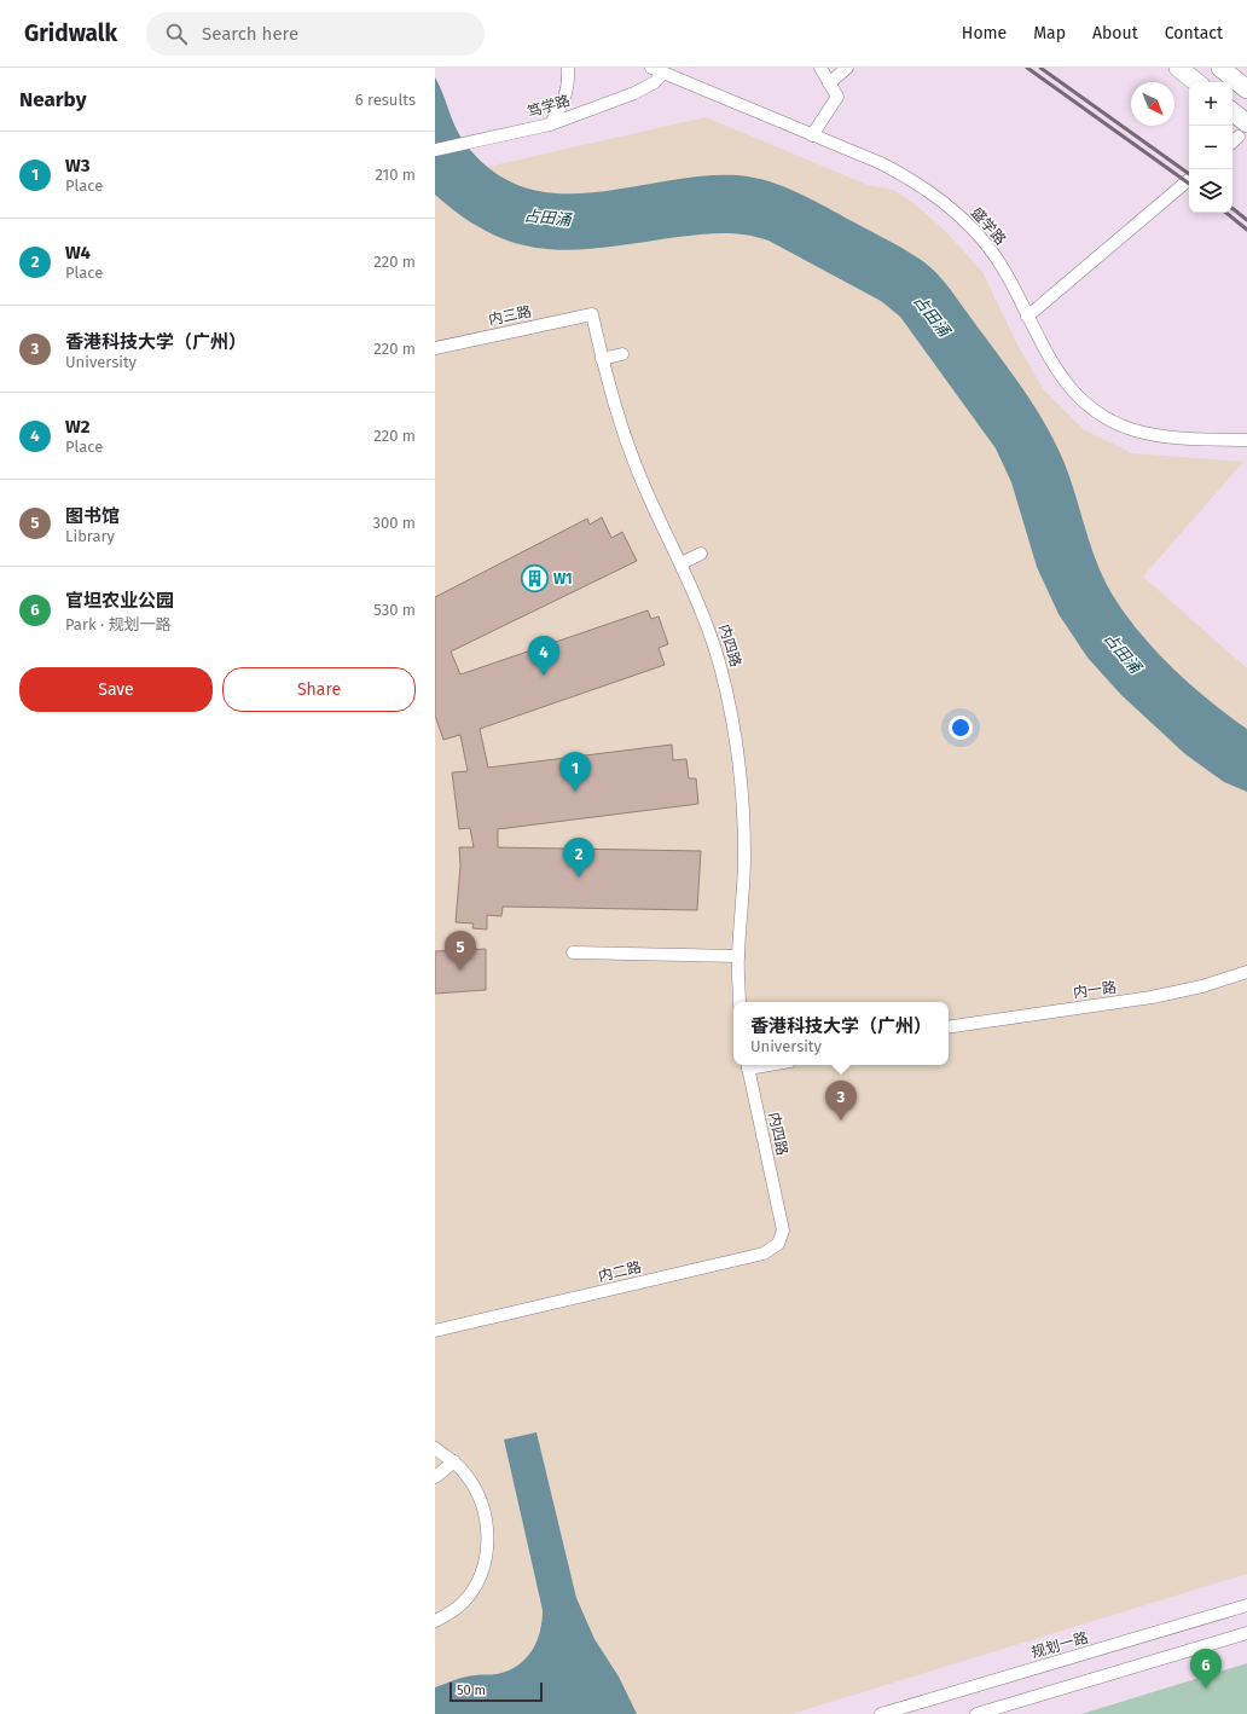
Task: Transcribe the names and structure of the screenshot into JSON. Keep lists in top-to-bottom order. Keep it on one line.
{"streets":{"street":["笃学路","盛学路","内三路","内四路","内一路","内二路","规划一路"]},"crossings":[["笃学路","盛学路"],["内三路","内四路"],["内四路","内二路"]],"water":["占田涌"],"places":{"building":["W1"]},"scale_bar":"50 m","north":"bottom right","page":{"header":"Gridwalk","search":"Search here","nav":["Home","Map","About","Contact"],"heading":["Nearby","6 results"],"map_buttons":["+","−"],"list":[{"mark":"1","name":"W3","note":"Place","value":"210 m"},{"mark":"2","name":"W4","note":"Place","value":"220 m"},{"mark":"3","name":"香港科技大学（广州）","note":"University","value":"220 m"},{"mark":"4","name":"W2","note":"Place","value":"220 m"},{"mark":"5","name":"图书馆","note":"Library","value":"300 m"},{"mark":"6","name":"官坦农业公园","note":"Park · 规划一路","value":"530 m"}],"pins":["4","1","2","5","3","6"],"buttons":["Save","Share"],"popup":["香港科技大学（广州）","University"],"scale":"50 m"}}
